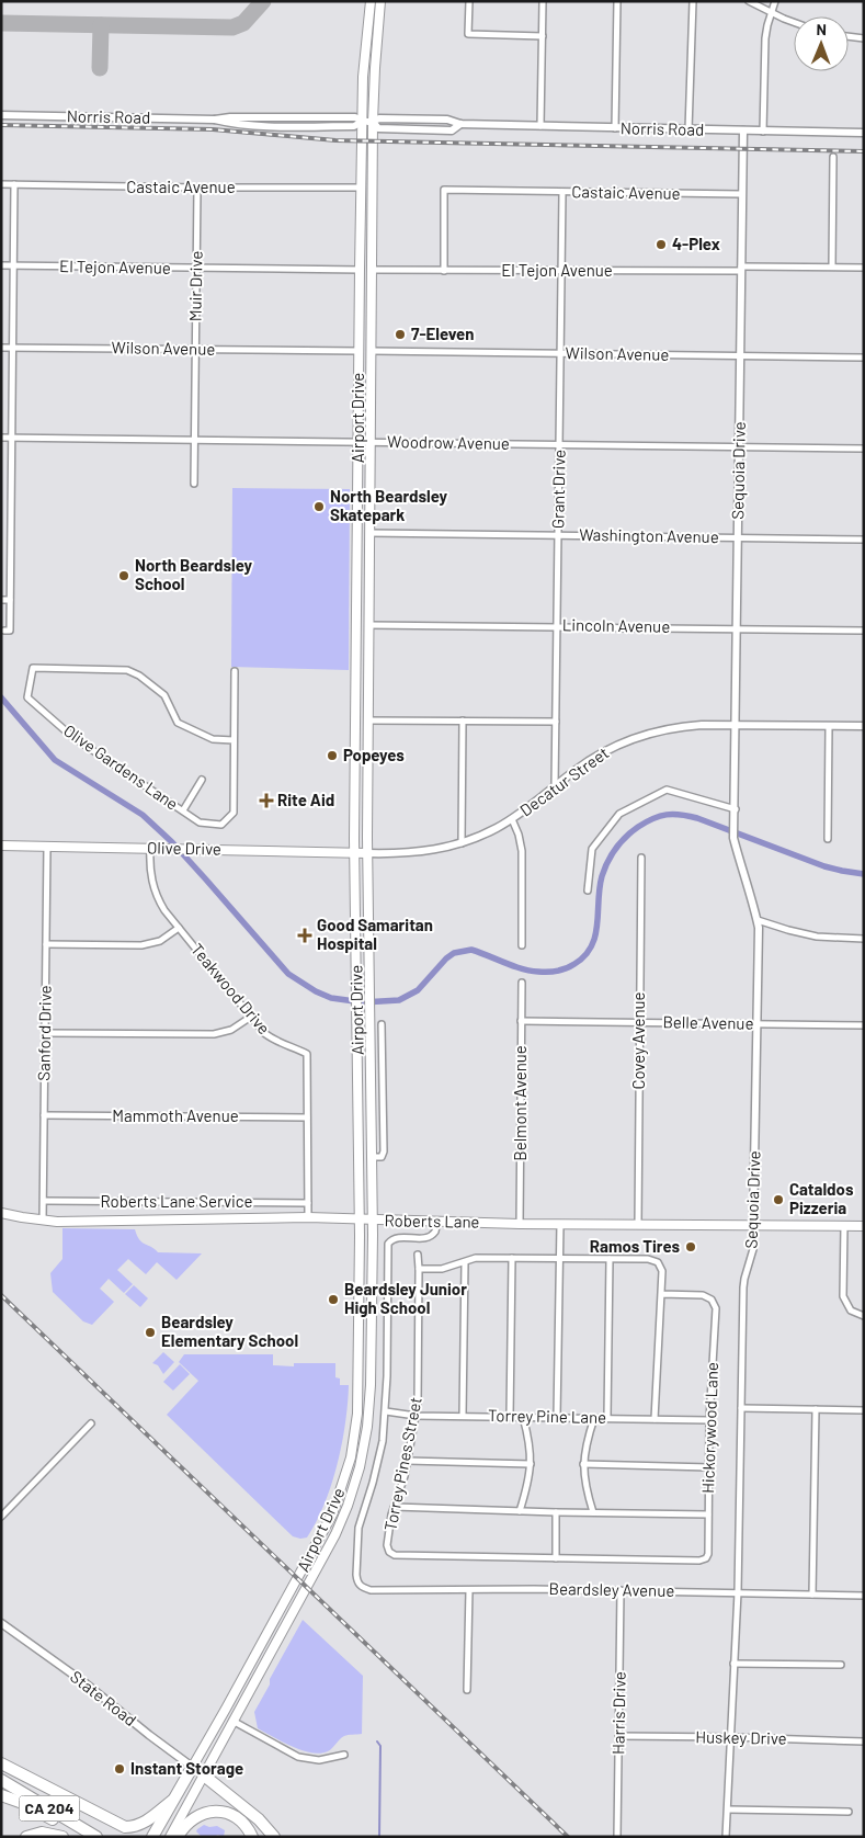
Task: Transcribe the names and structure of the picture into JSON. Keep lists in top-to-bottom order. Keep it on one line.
{"streets":{"highway":["Airport Drive","CA 204"],"main road":["Olive Drive","Roberts Lane"],"street":["Norris Road","Castaic Avenue","El Tejon Avenue","Muir Drive","Wilson Avenue","Woodrow Avenue","Sequoia Drive","Grant Drive","Washington Avenue","Lincoln Avenue","Olive Gardens Lane","Decatur Street","Teakwood Drive","Belle Avenue","Sanford Drive","Covey Avenue","Belmont Avenue","Mammoth Avenue","Roberts Lane Service","Torrey Pine Lane","Hickorywood Lane","Torrey Pines Street","Beardsley Avenue","State Road","Harris Drive","Huskey Drive"]},"crossings":[["Norris Road","Airport Drive"],["Norris Road","Sequoia Drive"],["Castaic Avenue","El Tejon Avenue"],["Castaic Avenue","Muir Drive"],["Castaic Avenue","Airport Drive"],["Castaic Avenue","Sequoia Drive"],["Castaic Avenue","Grant Drive"],["El Tejon Avenue","Muir Drive"],["El Tejon Avenue","Airport Drive"],["El Tejon Avenue","Sequoia Drive"],["El Tejon Avenue","Grant Drive"],["Muir Drive","Wilson Avenue"],["Muir Drive","Woodrow Avenue"],["Wilson Avenue","Airport Drive"],["Wilson Avenue","Sequoia Drive"],["Wilson Avenue","Grant Drive"],["Airport Drive","Woodrow Avenue"],["Airport Drive","Washington Avenue"],["Airport Drive","Lincoln Avenue"],["Airport Drive","Decatur Street"],["Airport Drive","Olive Drive"],["Airport Drive","Roberts Lane"],["Airport Drive","State Road"],["Woodrow Avenue","Sequoia Drive"],["Woodrow Avenue","Grant Drive"],["Sequoia Drive","Washington Avenue"],["Sequoia Drive","Lincoln Avenue"],["Sequoia Drive","Decatur Street"],["Sequoia Drive","Belle Avenue"],["Sequoia Drive","Roberts Lane"],["Sequoia Drive","Beardsley Avenue"],["Sequoia Drive","Huskey Drive"],["Grant Drive","Washington Avenue"],["Grant Drive","Lincoln Avenue"],["Grant Drive","Decatur Street"],["Decatur Street","Olive Drive"],["Olive Drive","Teakwood Drive"],["Olive Drive","Sanford Drive"],["Teakwood Drive","Mammoth Avenue"],["Teakwood Drive","Roberts Lane Service"],["Teakwood Drive","Roberts Lane"],["Belle Avenue","Covey Avenue"],["Belle Avenue","Belmont Avenue"],["Sanford Drive","Mammoth Avenue"],["Sanford Drive","Roberts Lane Service"],["Sanford Drive","Roberts Lane"],["Covey Avenue","Roberts Lane"],["Belmont Avenue","Roberts Lane"],["Torrey Pine Lane","Hickorywood Lane"],["Torrey Pine Lane","Torrey Pines Street"],["Torrey Pine Lane","Beardsley Avenue"],["Hickorywood Lane","Torrey Pines Street"],["Beardsley Avenue","Harris Drive"],["Harris Drive","Huskey Drive"]],"places":{"other":["4-Plex","7-Eleven","North Beardsley Skatepark","North Beardsley School","Popeyes","Cataldos Pizzeria","Ramos Tires","Beardsley Junior High School","Beardsley Elementary School","Instant Storage"],"health":["Rite Aid","Good Samaritan Hospital"]},"north":"top"}
